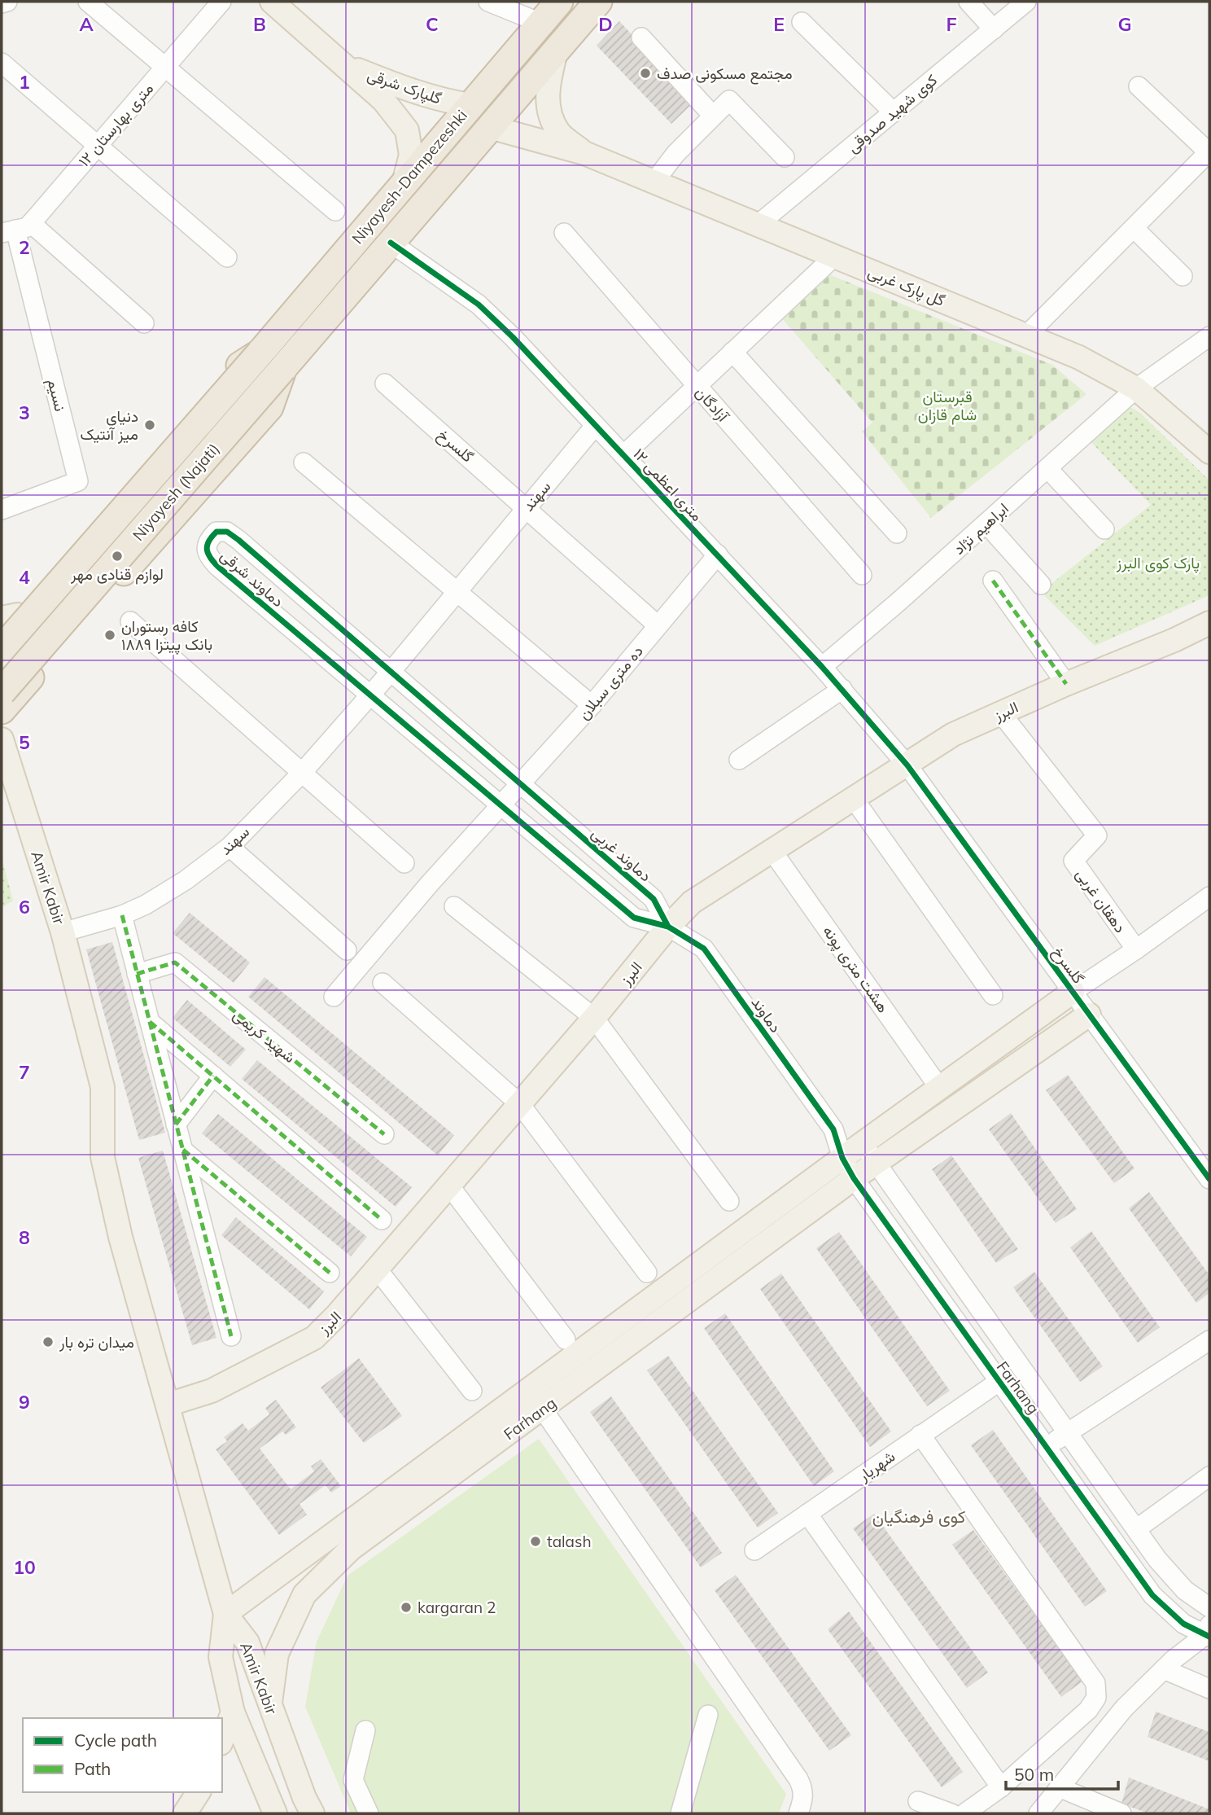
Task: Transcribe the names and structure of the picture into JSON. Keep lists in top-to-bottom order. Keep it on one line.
{"streets":{"highway":["Niyayesh-Dampezeshki","Niyayesh (Najati)"],"main road":["گلپارک شرقی","گل پارک غربی","البرز","Amir Kabir","Farhang"],"street":["کوی شهید صدوقی","۱۲ متری بهارستان","نسیم","آزادگان","گلسرخ","۱۲ متری اعظمی","سهند","ابراهیم نژاد","دماوند شرقی","ده متری سبلان","دماوند غربی","دهقان غربی","هشت متری پونه","دماوند","شهید کریمی","شهریار"]},"crossings":[["گلپارک شرقی","Niyayesh-Dampezeshki"],["کوی شهید صدوقی","گل پارک غربی"],["۱۲ متری بهارستان","نسیم"],["Niyayesh-Dampezeshki","۱۲ متری اعظمی"],["Niyayesh-Dampezeshki","Niyayesh (Najati)"],["گل پارک غربی","ابراهیم نژاد"],["گلسرخ","۱۲ متری اعظمی"],["گلسرخ","سهند"],["گلسرخ","ده متری سبلان"],["گلسرخ","البرز"],["گلسرخ","دهقان غربی"],["گلسرخ","Farhang"],["۱۲ متری اعظمی","سهند"],["۱۲ متری اعظمی","ابراهیم نژاد"],["۱۲ متری اعظمی","ده متری سبلان"],["۱۲ متری اعظمی","البرز"],["سهند","دماوند شرقی"],["سهند","دماوند غربی"],["سهند","Amir Kabir"],["دماوند شرقی","دماوند غربی"],["ده متری سبلان","دماوند غربی"],["البرز","دماوند غربی"],["البرز","Amir Kabir"],["البرز","دهقان غربی"],["البرز","هشت متری پونه"],["البرز","دماوند"],["دماوند غربی","دماوند"],["Amir Kabir","Farhang"],["دهقان غربی","Farhang"],["هشت متری پونه","Farhang"],["دماوند","Farhang"],["Farhang","شهریار"]],"districts":["کوی فرهنگیان"],"parks":["قبرستان شام قازان","پارک کوی البرز"],"places":["مجتمع مسکونی صدف","دنیای میز آنتیک","لوازم قنادی مهر","کافه رستوران بانک پیتزا ۱۸۸۹","میدان تره بار","talash","kargaran 2"],"legend":["Cycle path","Path"],"scale_bar":"50 m","grid":{"columns":["A","B","C","D","E","F","G"],"rows":["1","2","3","4","5","6","7","8","9","10"]}}
